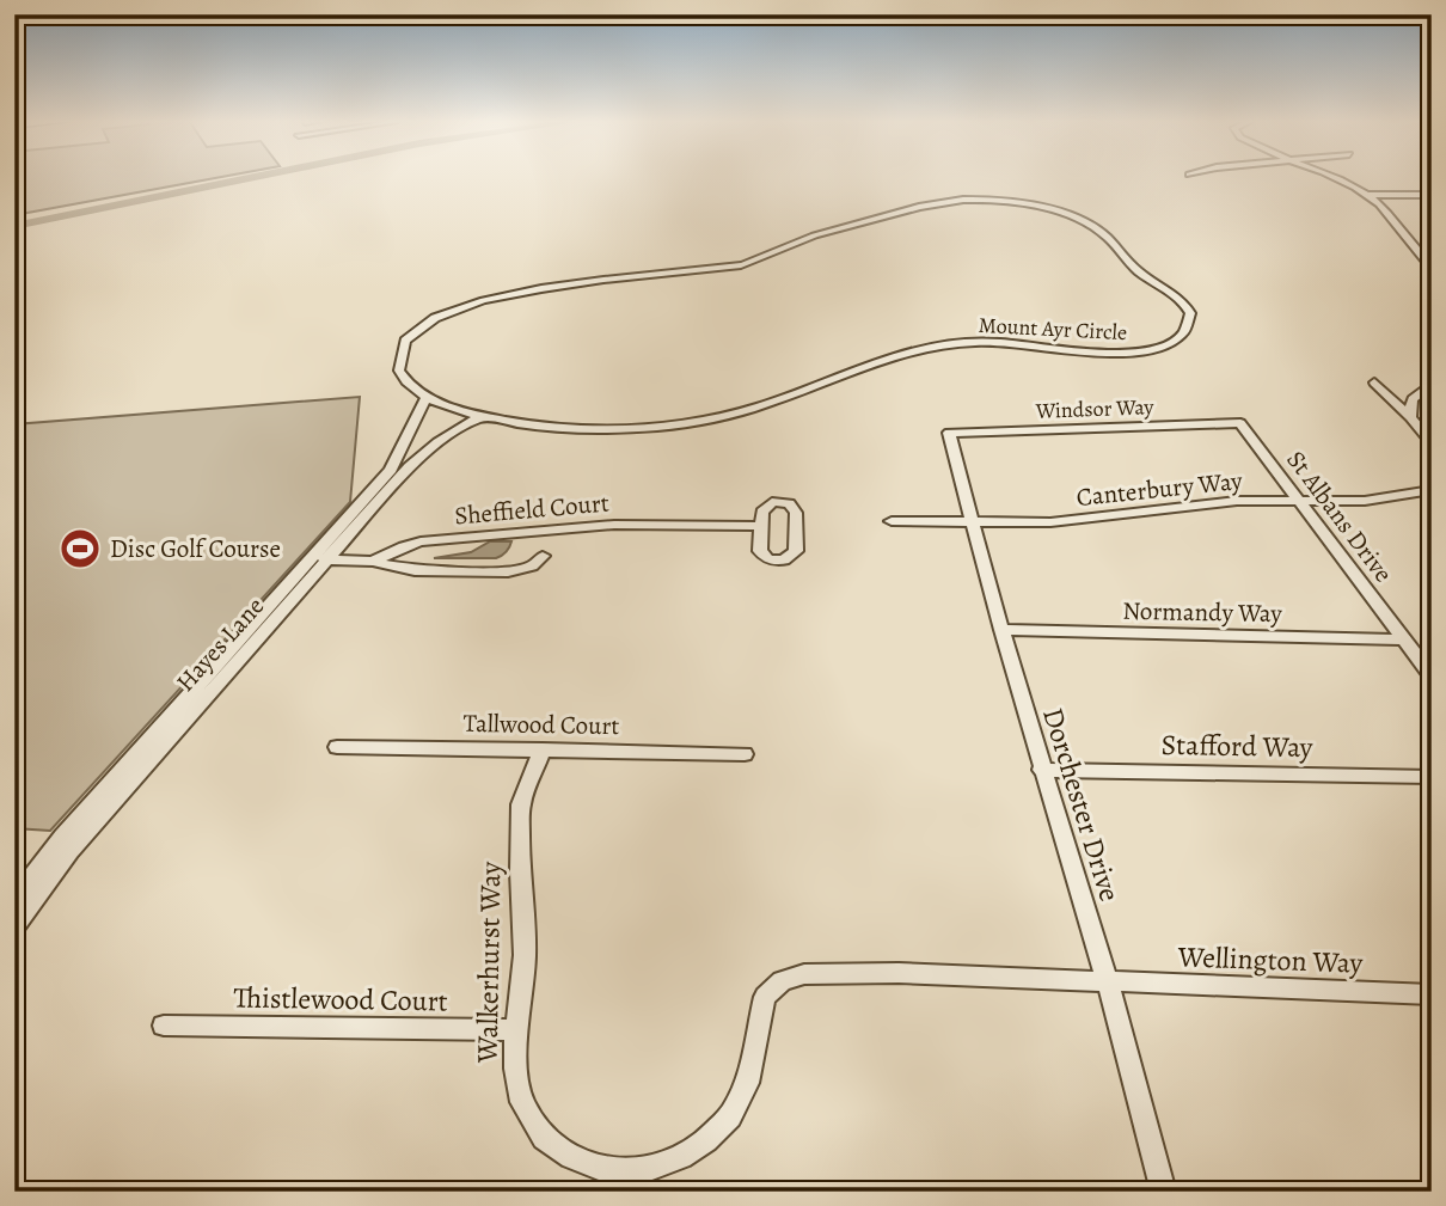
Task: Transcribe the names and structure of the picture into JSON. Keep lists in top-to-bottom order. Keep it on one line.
{"streets":{"street":["Mount Ayr Circle","Windsor Way","Canterbury Way","Sheffield Court","St Albans Drive","Normandy Way","Hayes Lane","Tallwood Court","Stafford Way","Dorchester Drive","Wellington Way","Walkerhurst Way","Thistlewood Court"]},"crossings":[["Mount Ayr Circle","Hayes Lane"],["Windsor Way","St Albans Drive"],["Windsor Way","Dorchester Drive"],["Canterbury Way","St Albans Drive"],["Canterbury Way","Dorchester Drive"],["Sheffield Court","Hayes Lane"],["St Albans Drive","Normandy Way"],["Normandy Way","Dorchester Drive"],["Tallwood Court","Walkerhurst Way"],["Stafford Way","Dorchester Drive"],["Dorchester Drive","Wellington Way"],["Dorchester Drive","Walkerhurst Way"],["Wellington Way","Walkerhurst Way"],["Walkerhurst Way","Thistlewood Court"]],"places":{"sports":["Disc Golf Course"]}}
